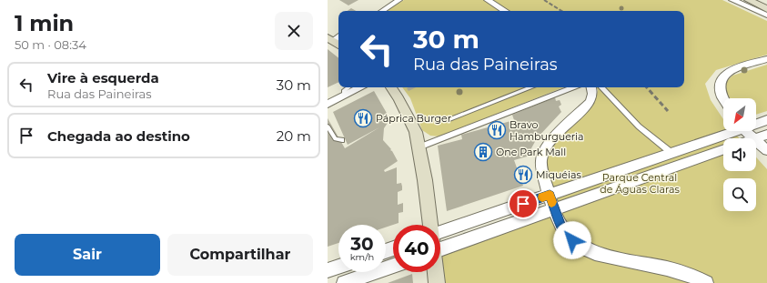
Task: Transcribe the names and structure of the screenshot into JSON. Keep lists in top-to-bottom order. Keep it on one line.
{"parks":["Parque Central de Águas Claras"],"places":{"restaurant":["Páprica Burger","Bravo Hamburgueria","Miquéias"],"building":["One Park Mall"]},"north":"bottom left","page":{"heading":["1 min","50 m · 08:34"],"turn":["30 m","Rua das Paineiras"],"list":[{"name":"Vire à esquerda","note":"Rua das Paineiras","value":"30 m"},{"name":"Chegada ao destino","value":"20 m"}],"speed":"30 km/h","limit":"40","buttons":["Sair","Compartilhar"]}}
